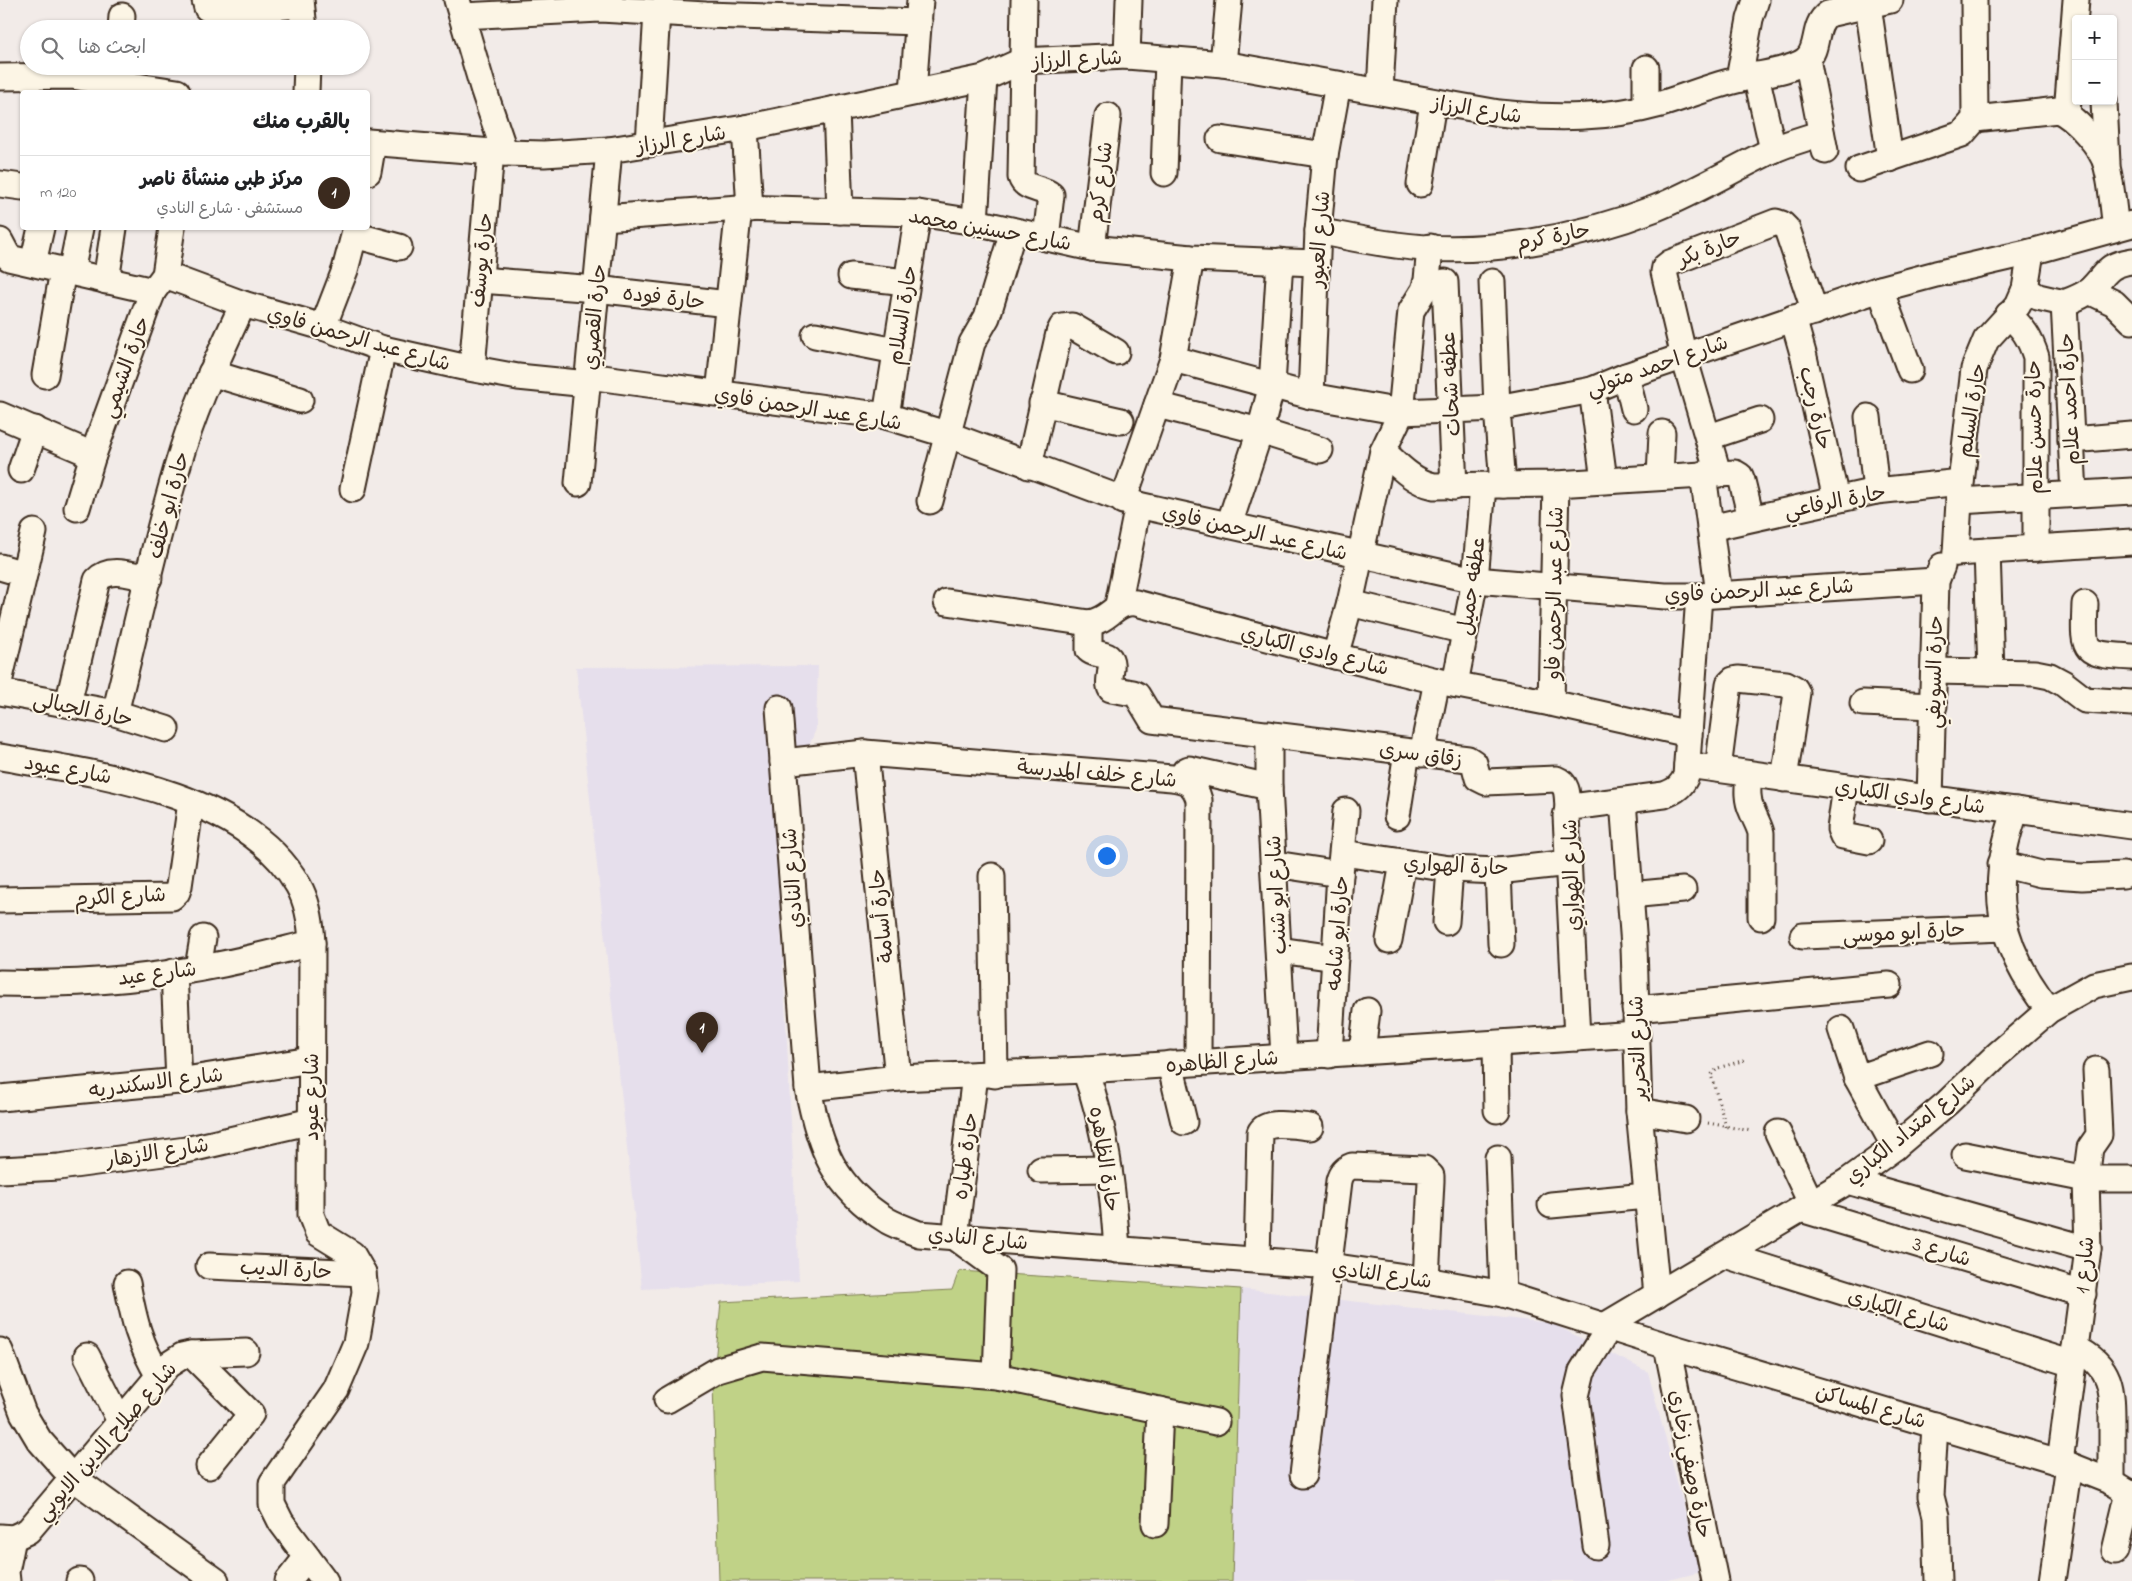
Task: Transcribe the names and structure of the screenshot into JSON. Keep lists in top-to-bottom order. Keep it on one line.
{"streets":{"street":["شارع الرزاز","شارع كرم","شارع حسنين محمد","حارة كرم","شارع العبور","حارة بكر","حارة يوسف","حارة فوده","حارة السلام","حارة القصري","شارع عبد الرحمن فاوي","شارع احمد متولي","حارة الشيمي","عطفه شحات","حارة احمد علام","حارة رجب","حارة السلم","حارة حسن علام","حارة الرفاعي","حارة ابو خلف","عطفه جميل","شارع عبد الرحمن فاو","شارع وادي الكباري","حارة السويفي","حارة الجبالى","زقاق سرى","شارع عبود","شارع خلف المدرسة","حارة الهواري","شارع الهواري","شارع النادي","شارع ابو شنب","شارع الكرم","حارة أسامة","حارة ابو موسى","حارة ابو شامه","شارع عيد","شارع التحرير","شارع الظاهره","شارع الاسكندريه","شارع امتداد الكباري","شارع الازهار","حارة طياره","حارة الظاهره","شارع 3","شارع 1","حارة الديب","شارع الكبارى","شارع المساكن","شارع صلاح الدين الايوبي","حارة وصفي زخاري"]},"crossings":[["شارع الرزاز","حارة كرم"],["شارع الرزاز","شارع العبور"],["شارع الرزاز","حارة يوسف"],["شارع الرزاز","حارة القصري"],["شارع كرم","شارع حسنين محمد"],["شارع حسنين محمد","شارع العبور"],["شارع حسنين محمد","حارة السلام"],["شارع حسنين محمد","حارة القصري"],["حارة كرم","شارع العبور"],["شارع العبور","شارع احمد متولي"],["حارة بكر","شارع احمد متولي"],["حارة بكر","حارة رجب"],["حارة بكر","حارة الرفاعي"],["حارة بكر","شارع الهواري"],["حارة يوسف","حارة فوده"],["حارة يوسف","شارع عبد الرحمن فاوي"],["حارة فوده","حارة القصري"],["حارة السلام","شارع عبد الرحمن فاوي"],["حارة القصري","شارع عبد الرحمن فاوي"],["شارع عبد الرحمن فاوي","حارة الشيمي"],["شارع عبد الرحمن فاوي","حارة ابو خلف"],["شارع عبد الرحمن فاوي","عطفه جميل"],["شارع عبد الرحمن فاوي","شارع عبد الرحمن فاو"],["شارع عبد الرحمن فاوي","حارة السويفي"],["شارع عبد الرحمن فاوي","شارع الهواري"],["شارع احمد متولي","عطفه شحات"],["شارع احمد متولي","حارة رجب"],["شارع احمد متولي","حارة السلم"],["شارع احمد متولي","عطفه جميل"],["حارة احمد علام","حارة الرفاعي"],["حارة رجب","حارة الرفاعي"],["حارة السلم","حارة حسن علام"],["حارة السلم","حارة الرفاعي"],["حارة السلم","حارة السويفي"],["حارة حسن علام","حارة الرفاعي"],["حارة الرفاعي","شارع الهواري"],["حارة ابو خلف","حارة الجبالى"],["عطفه جميل","شارع وادي الكباري"],["عطفه جميل","زقاق سرى"],["شارع عبد الرحمن فاو","شارع وادي الكباري"],["شارع وادي الكباري","حارة السويفي"],["شارع وادي الكباري","شارع الهواري"],["زقاق سرى","شارع الهواري"],["زقاق سرى","شارع ابو شنب"],["شارع عبود","شارع الكرم"],["شارع عبود","شارع عيد"],["شارع عبود","شارع الاسكندريه"],["شارع عبود","شارع الازهار"],["شارع عبود","حارة الديب"],["شارع خلف المدرسة","شارع النادي"],["شارع خلف المدرسة","حارة أسامة"],["شارع خلف المدرسة","شارع الظاهره"],["حارة الهواري","شارع الهواري"],["حارة الهواري","شارع ابو شنب"],["حارة الهواري","حارة ابو شامه"],["شارع الهواري","شارع التحرير"],["شارع الهواري","شارع الظاهره"],["شارع النادي","شارع الظاهره"],["شارع النادي","شارع امتداد الكباري"],["شارع النادي","حارة طياره"],["شارع النادي","حارة الظاهره"],["شارع النادي","شارع المساكن"],["شارع ابو شنب","شارع الظاهره"],["حارة أسامة","شارع الظاهره"],["حارة ابو شامه","شارع الظاهره"],["شارع التحرير","شارع الظاهره"],["شارع التحرير","شارع امتداد الكباري"],["شارع الظاهره","حارة طياره"],["شارع الظاهره","حارة الظاهره"],["شارع امتداد الكباري","شارع 3"],["شارع امتداد الكباري","شارع الكبارى"],["شارع امتداد الكباري","شارع المساكن"],["شارع 3","شارع 1"],["شارع 1","شارع الكبارى"],["شارع 1","شارع المساكن"],["شارع الكبارى","شارع المساكن"],["شارع المساكن","حارة وصفي زخاري"]],"page":{"map_buttons":["+","−"],"search":"ابحث هنا","heading":"بالقرب منك","list":[{"mark":"1","name":"مركز طبى منشأة ناصر","note":"مستشفى · شارع النادي","value":"120 m"}],"pins":"1"}}
